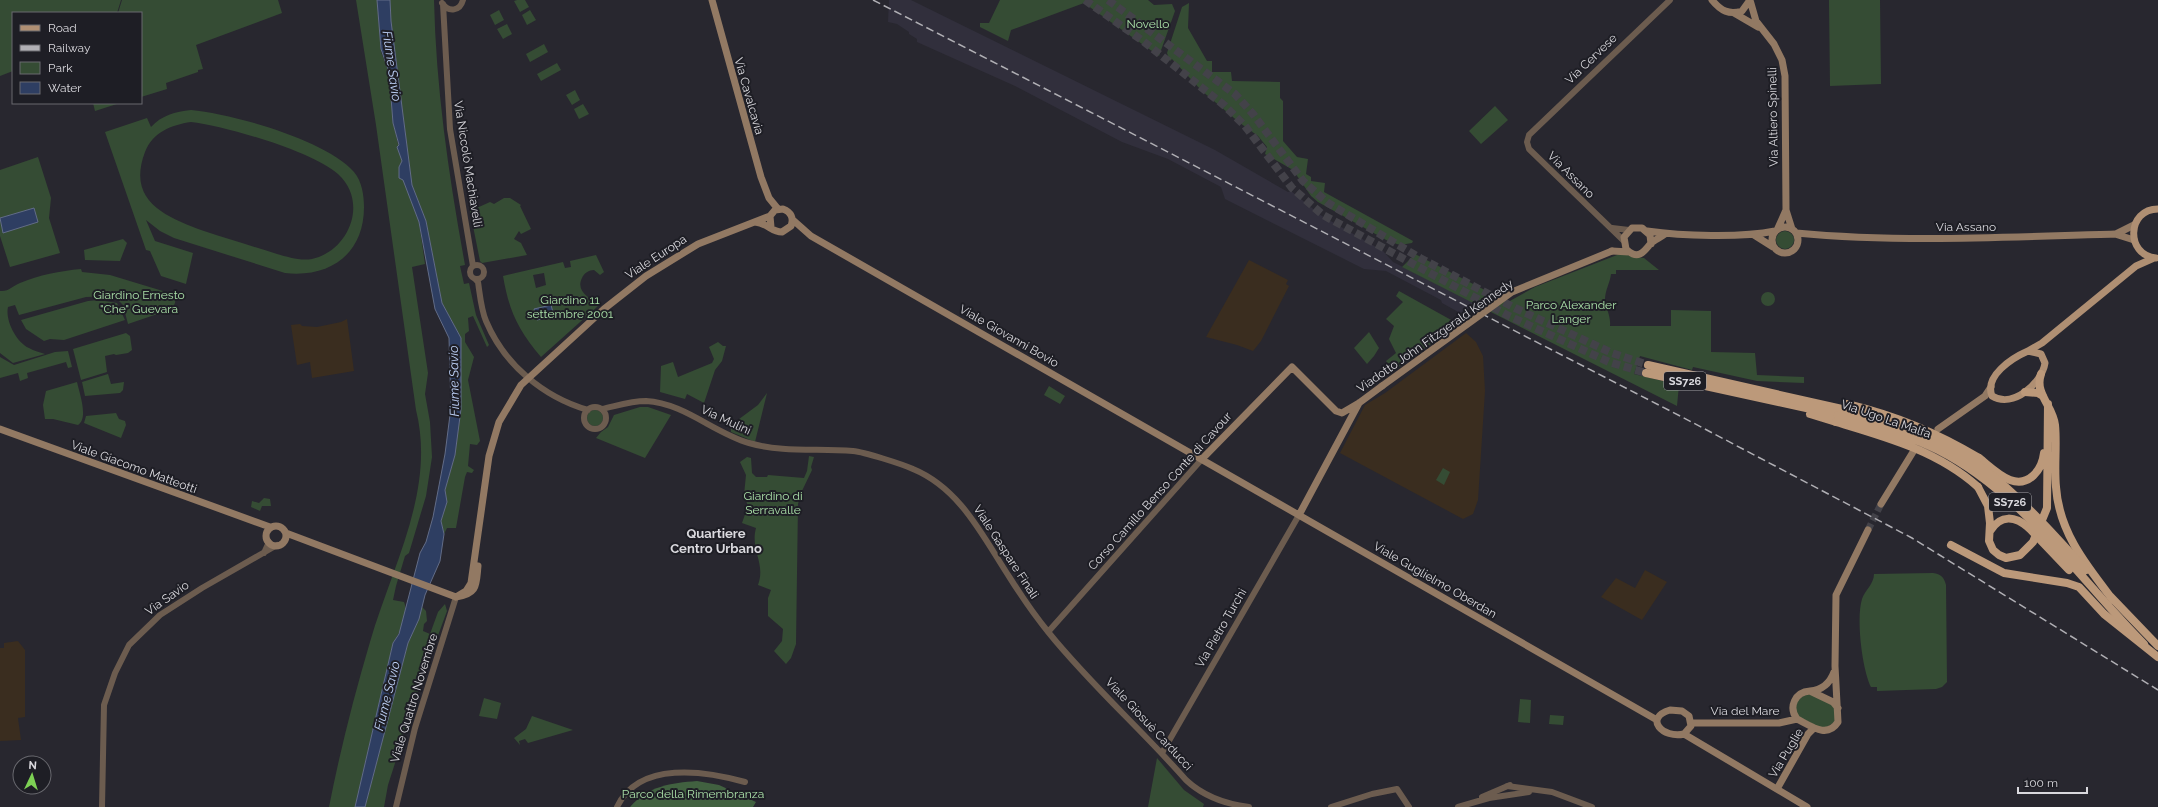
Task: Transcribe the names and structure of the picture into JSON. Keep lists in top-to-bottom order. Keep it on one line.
{"streets":{"highway":["SS726","Via Ugo La Malfa"],"main road":["Via Cavalcavia","Via Altiero Spinelli","Via Assano","Viale Europa","Viale Giovanni Bovio","Viadotto John Fitzgerald Kennedy","Viale Giacomo Matteotti","Corso Camillo Benso Conte di Cavour","Viale Guglielmo Oberdan","Via del Mare","Via Puglie"],"street":["Via Cervese","Via Niccolò Machiavelli","Via Mulini","Viale Gaspare Finali","Via Savio","Via Pietro Turchi","Viale Quattro Novembre","Viale Giosuè Carducci"]},"crossings":[["Via Cervese","Via Assano"],["Via Cavalcavia","Viale Europa"],["Via Cavalcavia","Viale Giovanni Bovio"],["Via Altiero Spinelli","Via Assano"],["Via Assano","Viadotto John Fitzgerald Kennedy"],["Viale Europa","Viale Giovanni Bovio"],["Viale Europa","Viale Quattro Novembre"],["Viale Giovanni Bovio","Corso Camillo Benso Conte di Cavour"],["Viale Giovanni Bovio","Viale Guglielmo Oberdan"],["Viadotto John Fitzgerald Kennedy","Corso Camillo Benso Conte di Cavour"],["Via Mulini","Viale Gaspare Finali"],["Corso Camillo Benso Conte di Cavour","Viale Gaspare Finali"],["Corso Camillo Benso Conte di Cavour","Viale Guglielmo Oberdan"],["Corso Camillo Benso Conte di Cavour","Viale Giosuè Carducci"],["Viale Gaspare Finali","Viale Giosuè Carducci"],["Viale Guglielmo Oberdan","Via Pietro Turchi"],["Viale Guglielmo Oberdan","Via del Mare"],["Via Pietro Turchi","Viale Giosuè Carducci"],["Via del Mare","Via Puglie"]],"districts":["Quartiere Centro Urbano"],"water":["Fiume Savio"],"parks":["Novello","Giardino Ernesto \"Che\" Guevara","Giardino 11 settembre 2001","Parco Alexander Langer","Giardino di Serravalle","Parco della Rimembranza"],"legend":["Road","Railway","Park","Water"],"scale_bar":"100 m","north":"top"}
